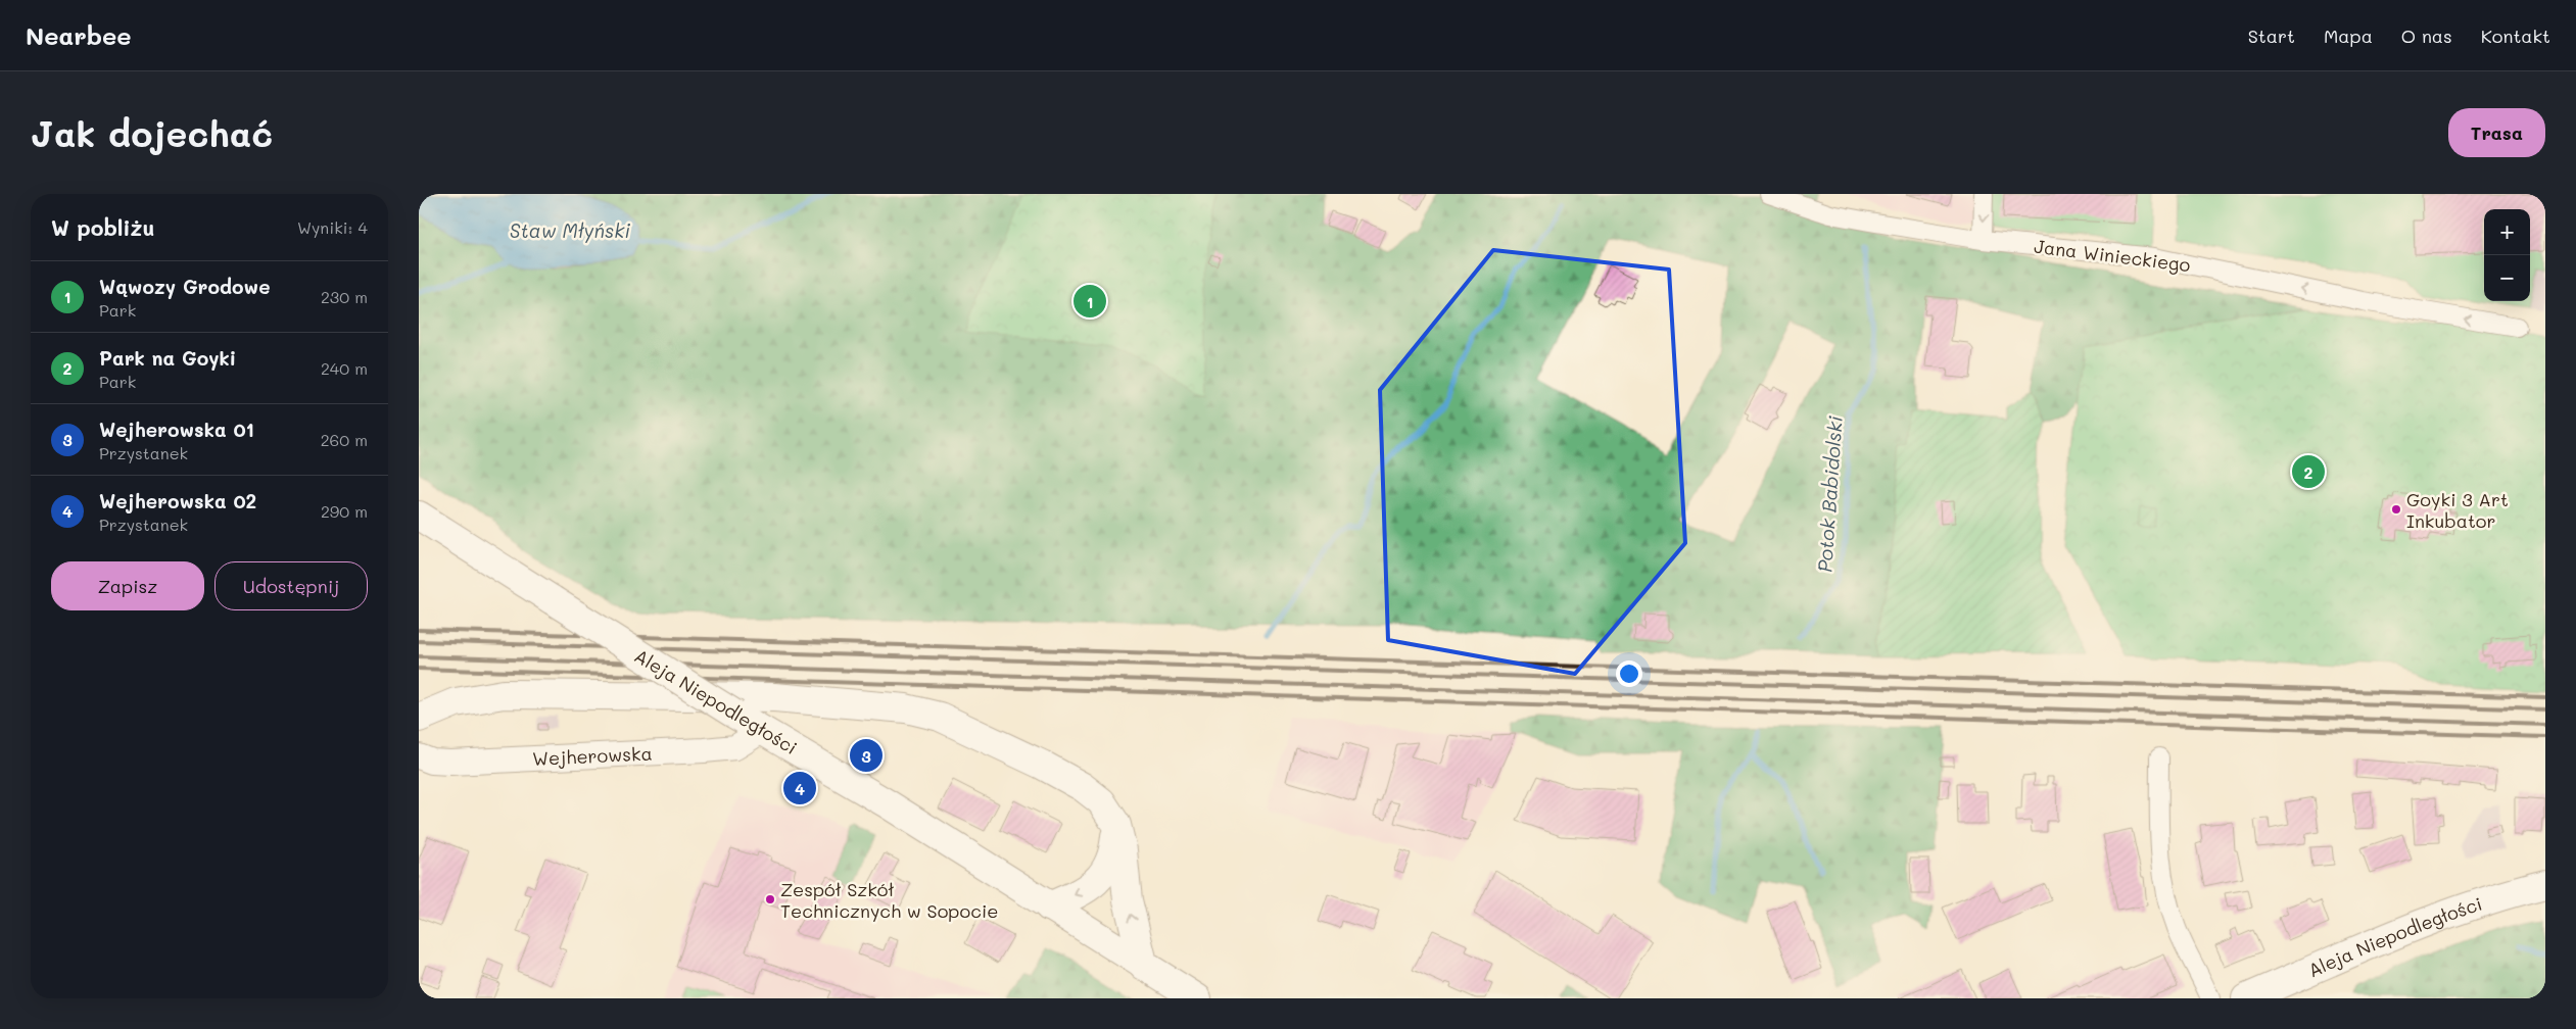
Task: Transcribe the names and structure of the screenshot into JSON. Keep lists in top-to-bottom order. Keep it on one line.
{"streets":{"main road":["Aleja Niepodległości"],"street":["Jana Winieckiego","Wejherowska"]},"crossings":[["Aleja Niepodległości","Wejherowska"]],"one_way":["Jana Winieckiego"],"water":["Staw Młyński","Potok Babidolski"],"places":["Goyki 3 Art Inkubator","Zespół Szkół Technicznych w Sopocie"],"page":{"header":"Nearbee","nav":["Start","Mapa","O nas","Kontakt"],"buttons":["Trasa",["Zapisz","Udostępnij"]],"title":"Jak dojechać","heading":["W pobliżu","Wyniki: 4"],"map_buttons":["+","−"],"list":[{"mark":"1","name":"Wąwozy Grodowe","note":"Park","value":"230 m"},{"mark":"2","name":"Park na Goyki","note":"Park","value":"240 m"},{"mark":"3","name":"Wejherowska 01","note":"Przystanek","value":"260 m"},{"mark":"4","name":"Wejherowska 02","note":"Przystanek","value":"290 m"}],"pins":["1","2","3","4"]}}
